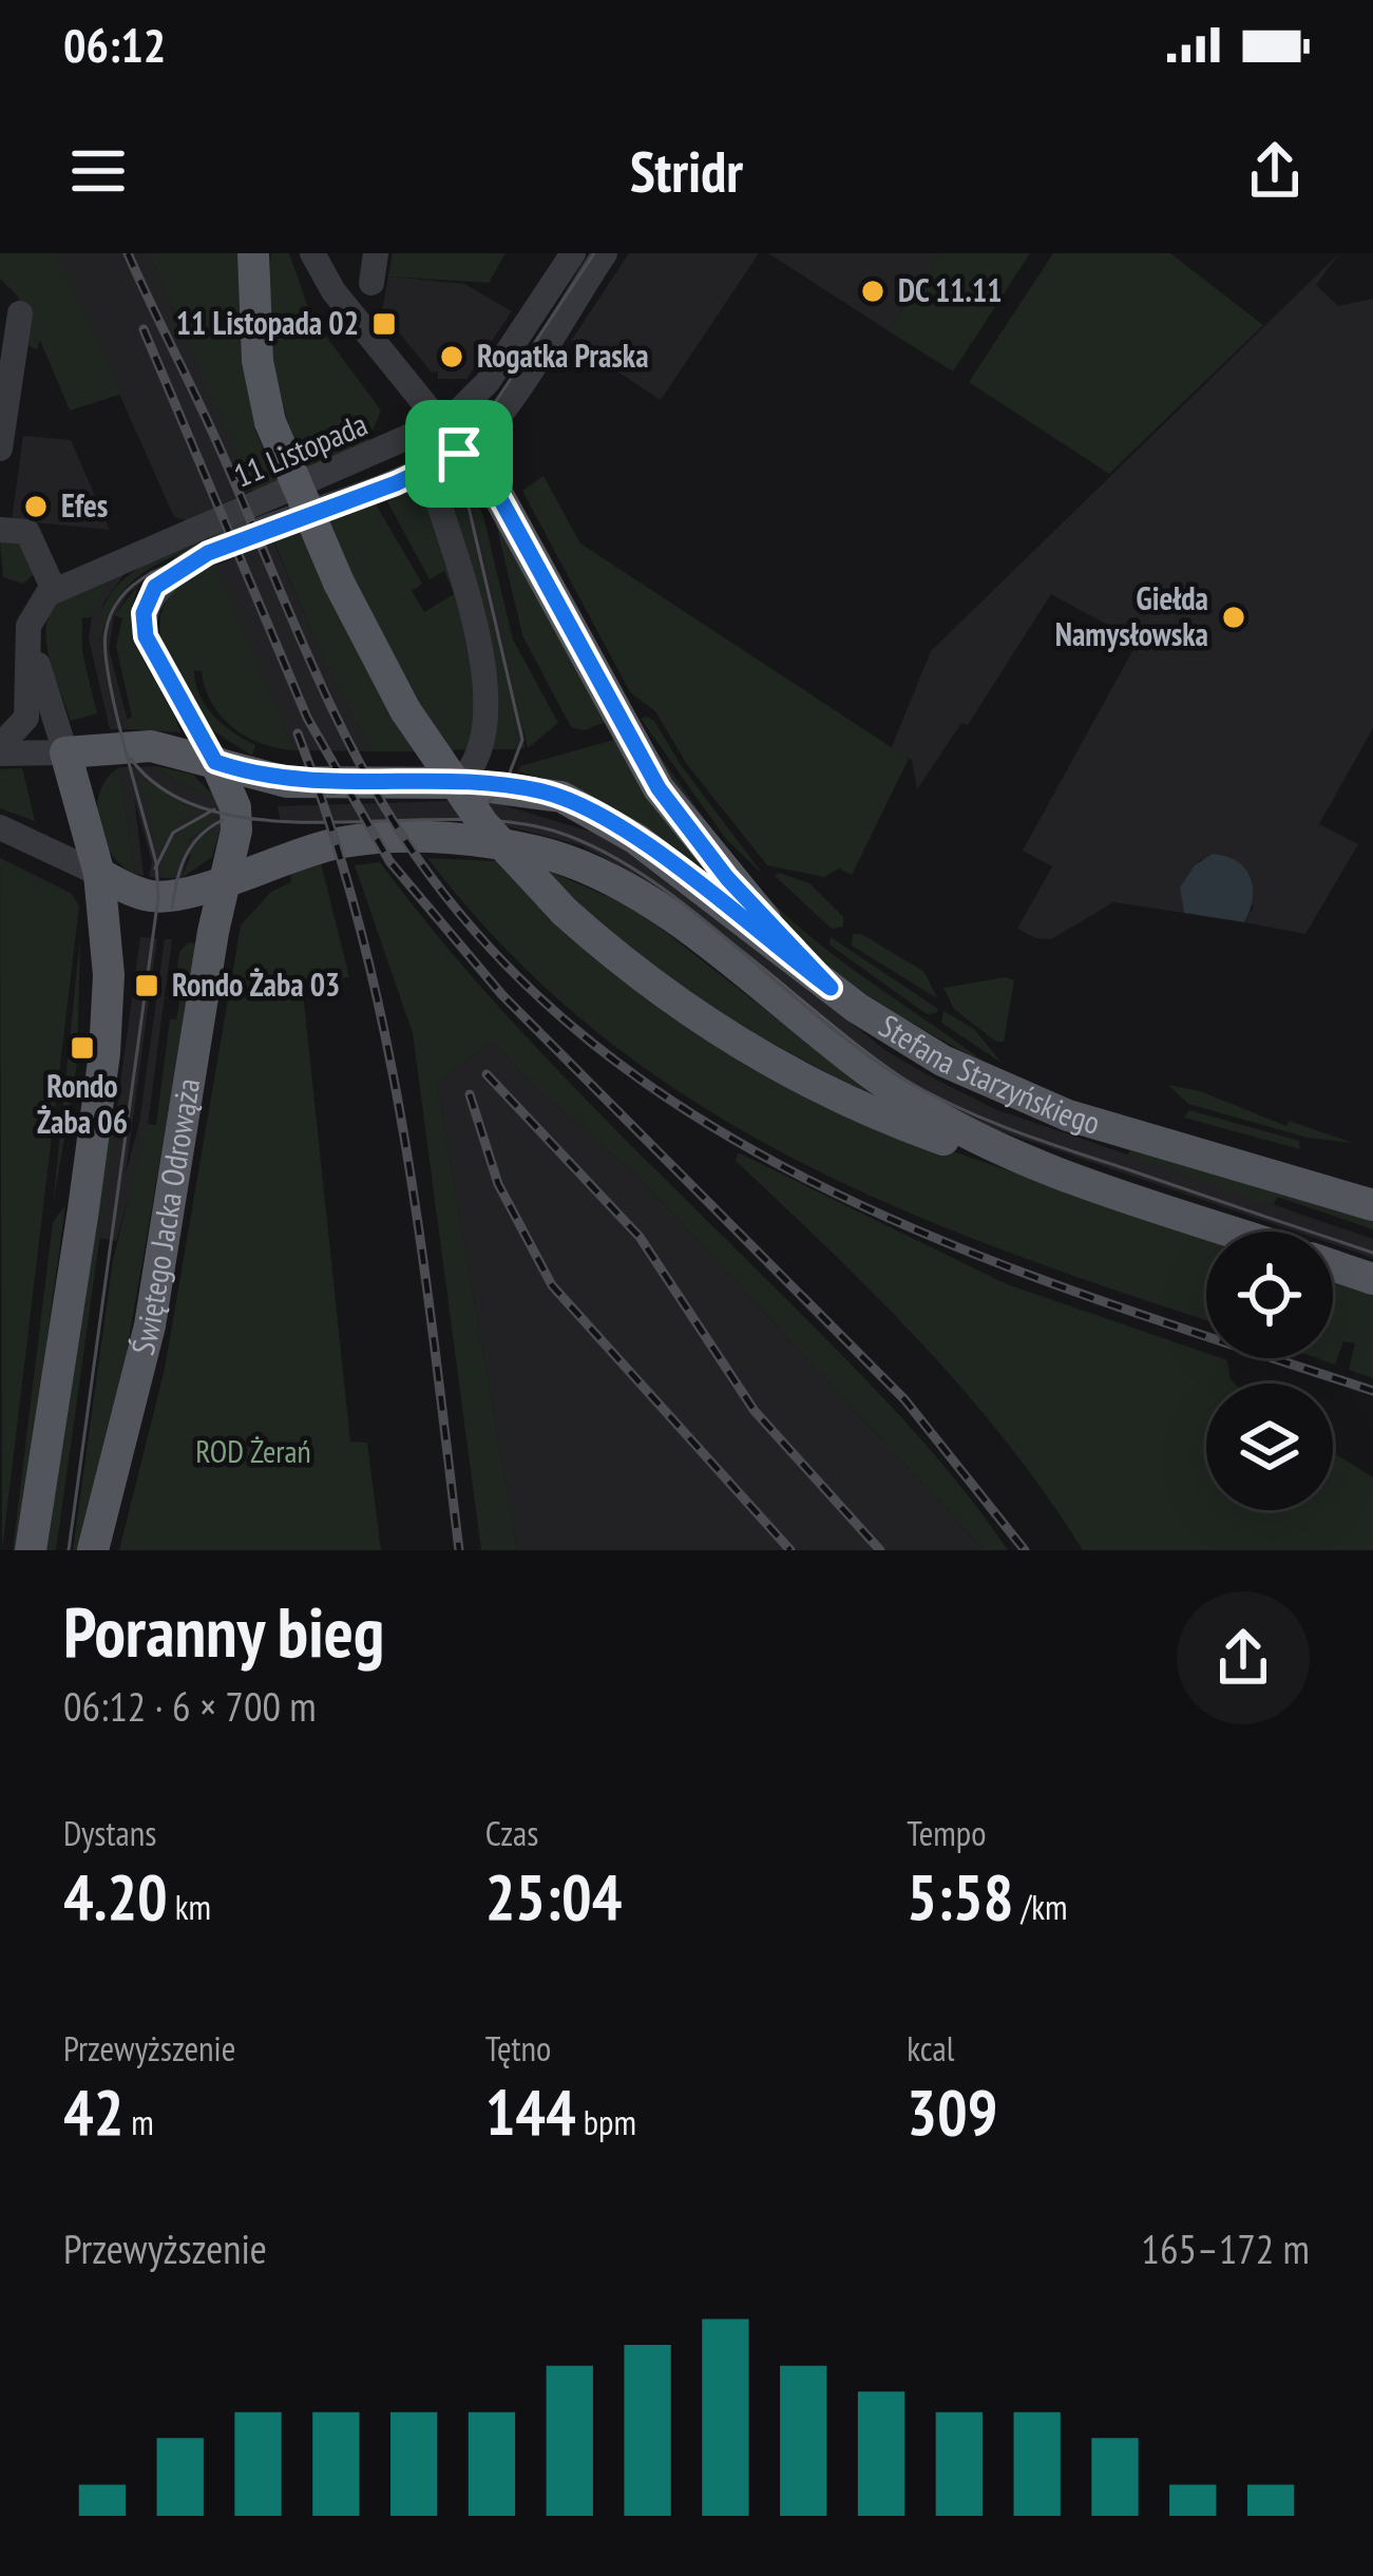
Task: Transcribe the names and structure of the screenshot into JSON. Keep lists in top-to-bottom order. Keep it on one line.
{"streets":{"main road":["Stefana Starzyńskiego","Świętego Jacka Odrowąża"],"street":["11 Listopada"]},"crossings":[["11 Listopada","Stefana Starzyńskiego"],["11 Listopada","Świętego Jacka Odrowąża"],["Stefana Starzyńskiego","Świętego Jacka Odrowąża"]],"parks":["ROD Żerań"],"places":{"other":["DC 11.11","Rogatka Praska","Efes","Giełda Namysłowska"],"transit":["11 Listopada 02","Rondo Żaba 03","Rondo Żaba 06"]},"page":{"status":"06:12","header":"Stridr","heading":["Poranny bieg","06:12 · 6 × 700 m"],"stats":[["Dystans","4.20 km"],["Czas","25:04"],["Tempo","5:58 /km"],["Przewyższenie","42 m"],["Tętno","144 bpm"],["kcal","309"]],"chart":["Przewyższenie","165–172 m"]}}
